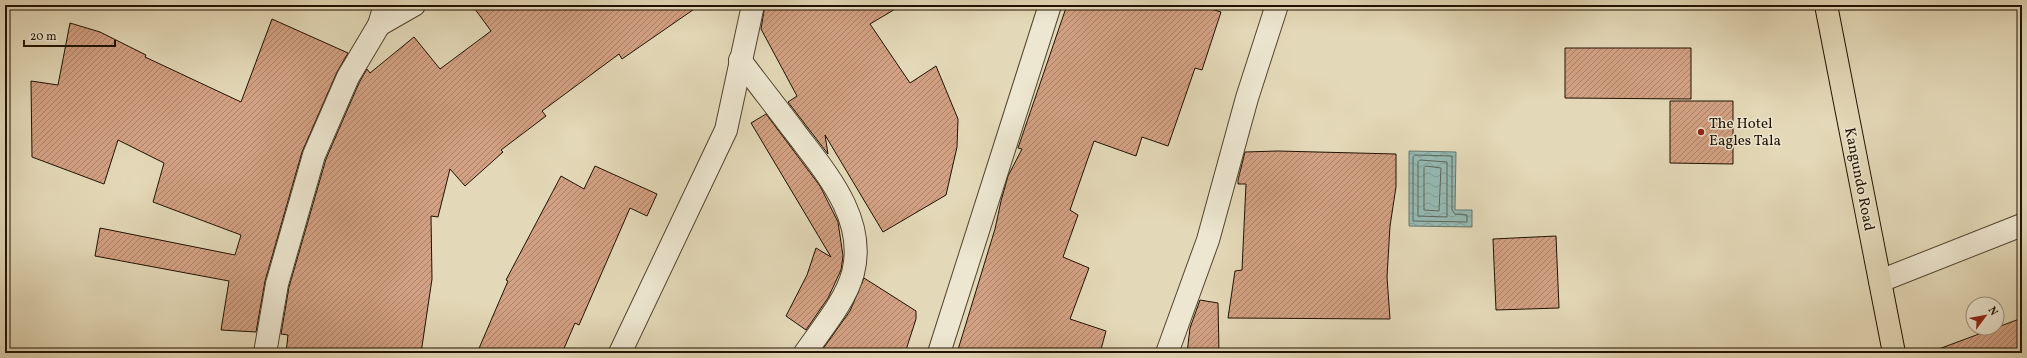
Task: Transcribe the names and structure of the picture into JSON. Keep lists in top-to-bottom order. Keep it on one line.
{"streets":{"highway":["Kangundo Road"]},"places":["The Hotel Eagles Tala"],"scale_bar":"20 m","north":"top right"}
